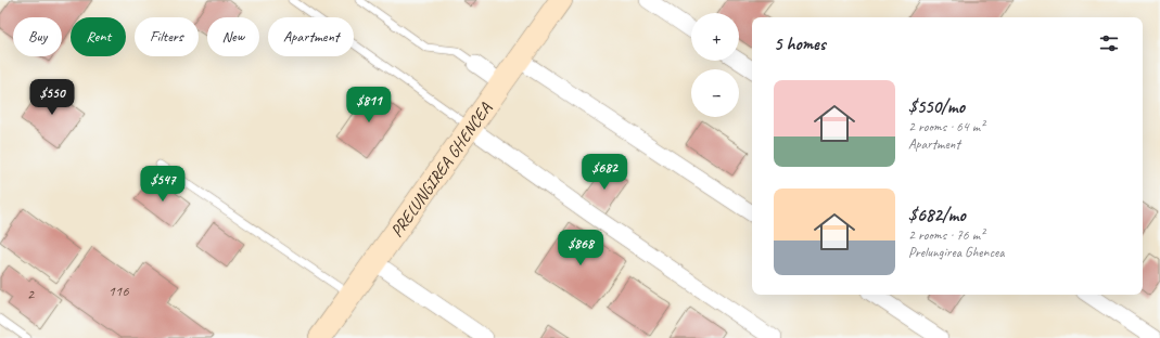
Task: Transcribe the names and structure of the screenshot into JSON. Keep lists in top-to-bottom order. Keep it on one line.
{"streets":{"main road":["PRELUNGIREA GHENCEA"]},"house_numbers":["116","2"],"page":{"map_buttons":["+","−"],"chip":["Buy","Rent","Filters","New","Apartment"],"heading":"5 homes","list":[{"name":"$550/mo","note":"2 rooms · 64 m² · Apartment"},{"name":"$682/mo","note":"2 rooms · 76 m² · Prelungirea Ghencea"}],"price":["$550","$811","$682","$547","$868"]}}
